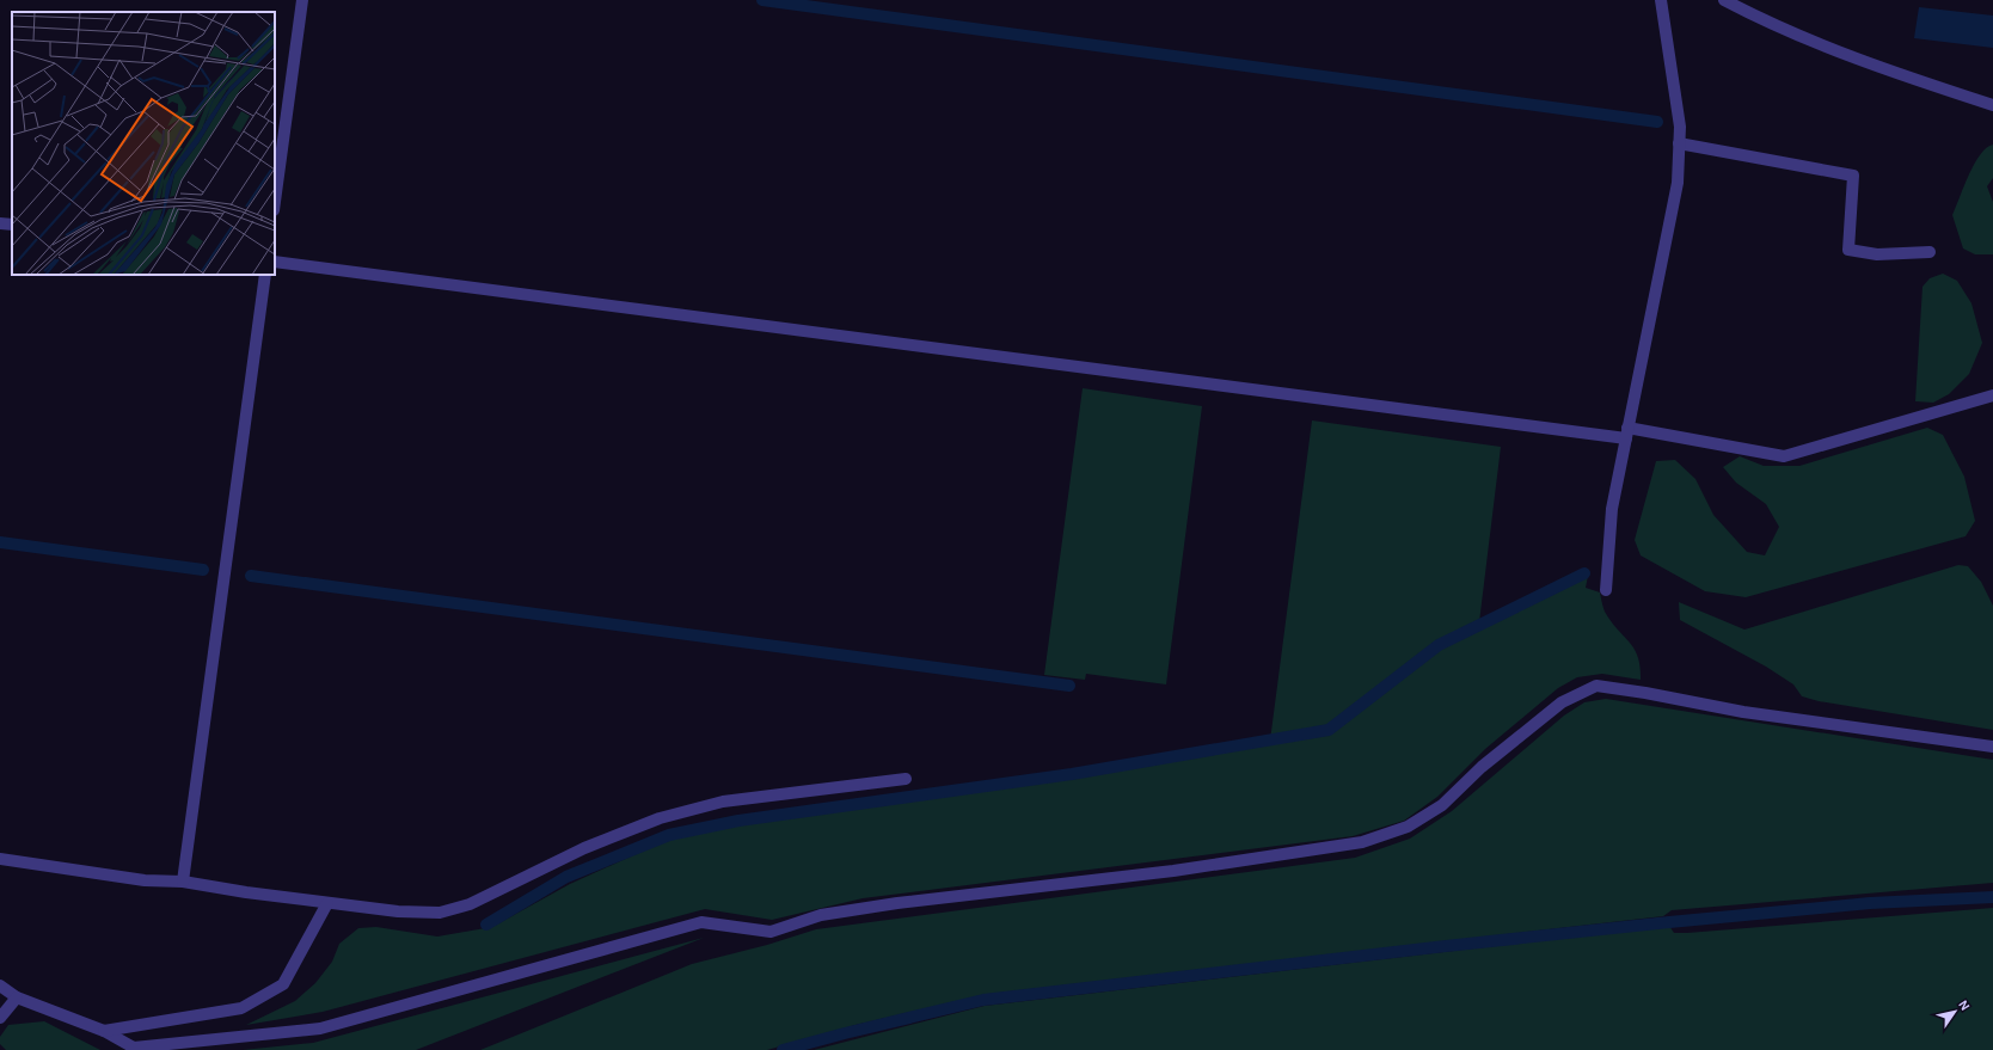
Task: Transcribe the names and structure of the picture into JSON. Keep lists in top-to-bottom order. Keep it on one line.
{"north":"top right"}
